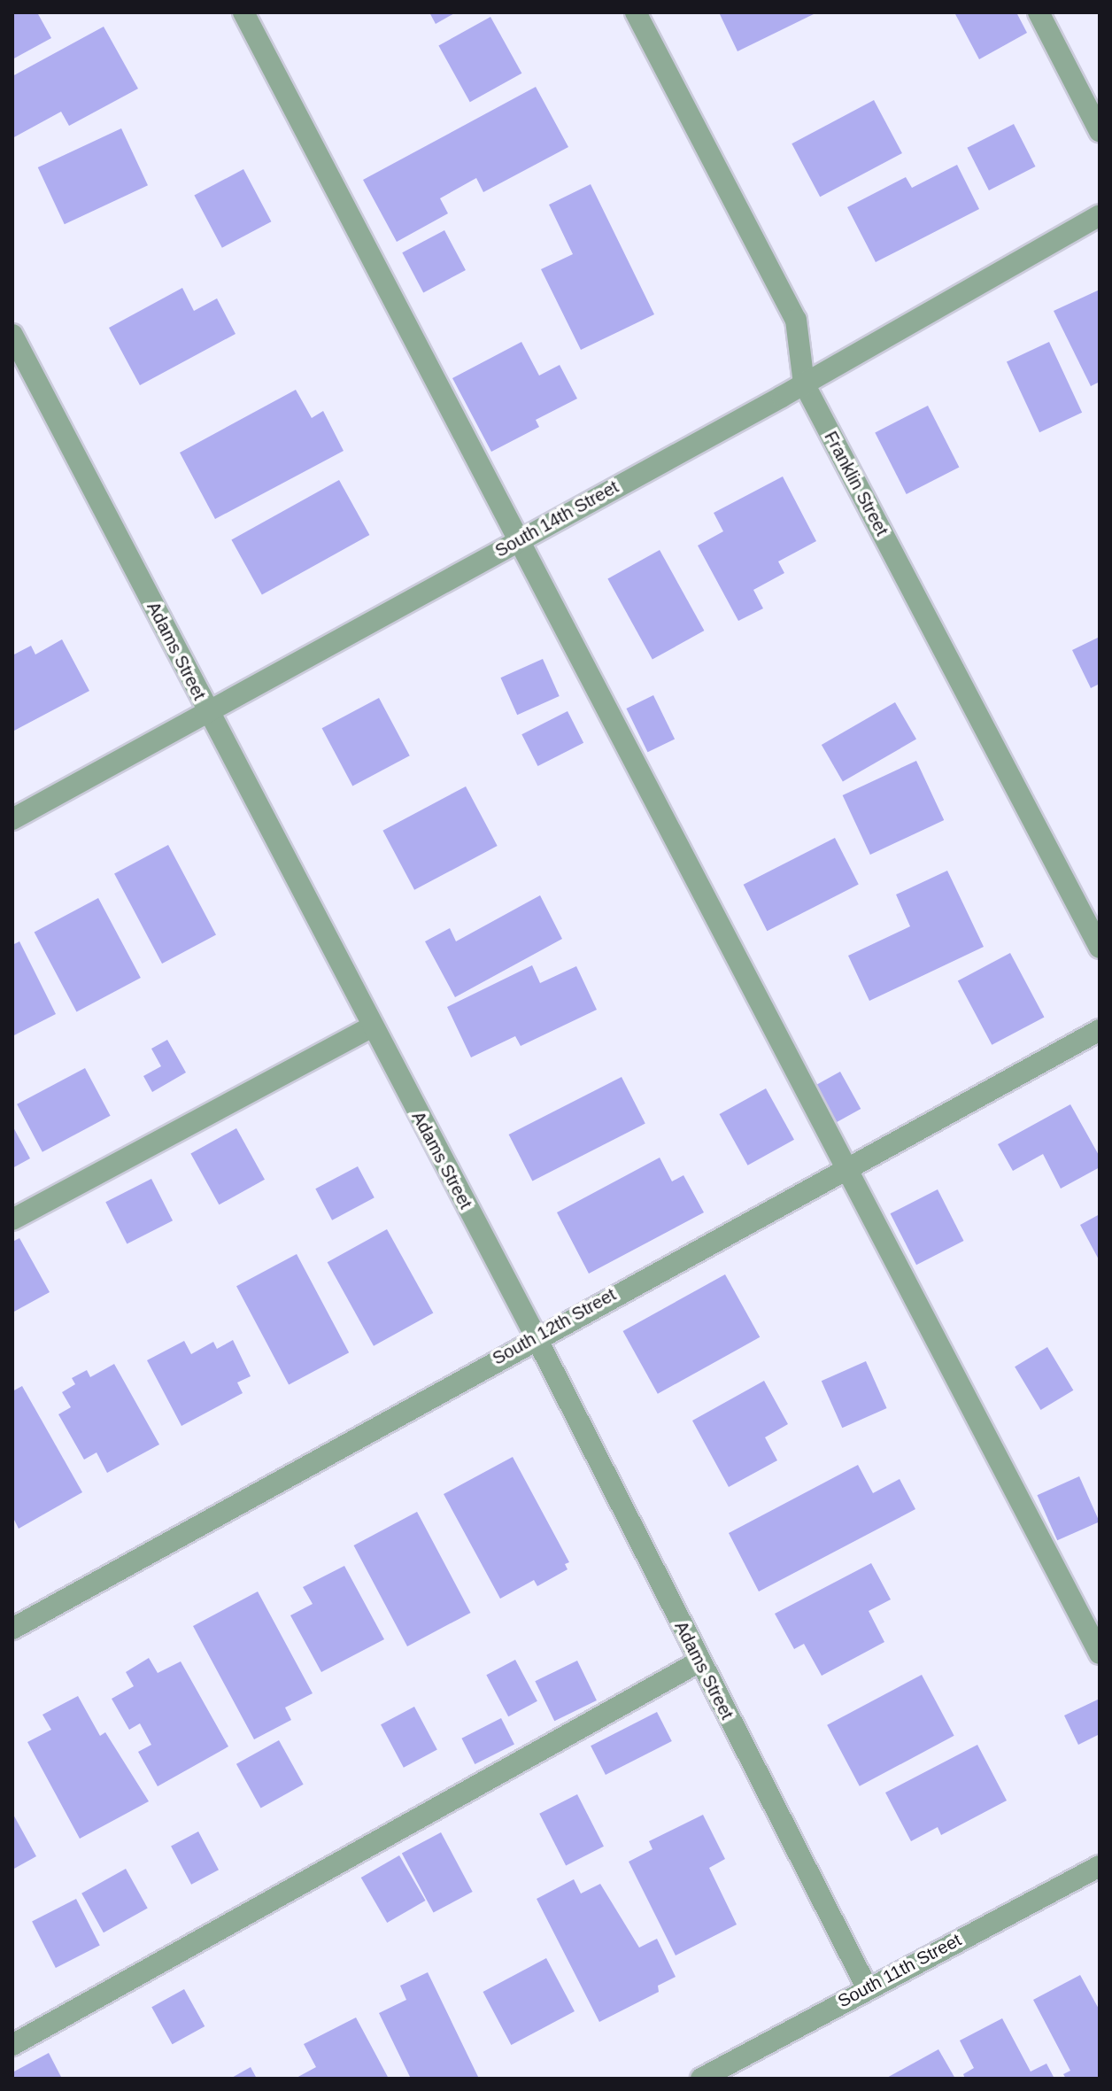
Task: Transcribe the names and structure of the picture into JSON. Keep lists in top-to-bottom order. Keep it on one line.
{"streets":{"street":["Franklin Street","South 14th Street","Adams Street","South 12th Street","South 11th Street"]},"crossings":[["Franklin Street","South 14th Street"],["South 14th Street","Adams Street"],["Adams Street","South 12th Street"],["Adams Street","South 11th Street"]]}
